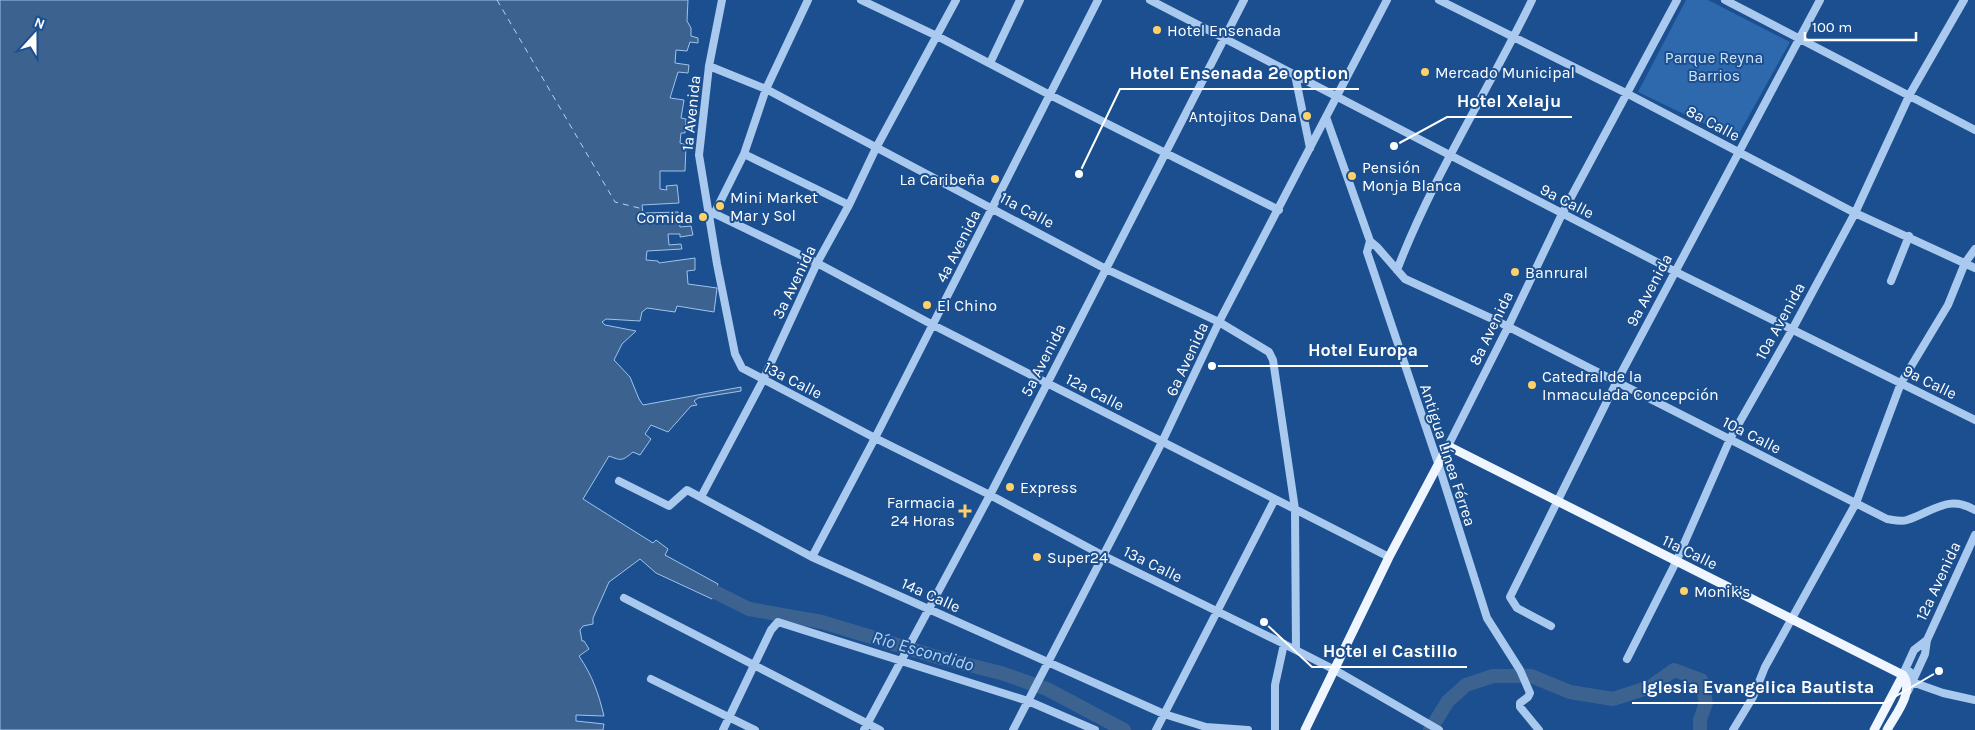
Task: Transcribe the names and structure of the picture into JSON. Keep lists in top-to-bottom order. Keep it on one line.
{"streets":{"main road":["11a Calle","8a Avenida","12a Avenida"],"street":["1a Avenida","8a Calle","9a Calle","4a Avenida","3a Avenida","9a Avenida","10a Avenida","6a Avenida","5a Avenida","13a Calle","12a Calle","10a Calle","Antigua Línea Férrea","14a Calle"]},"crossings":[["1a Avenida","11a Calle"],["1a Avenida","13a Calle"],["1a Avenida","12a Calle"],["8a Calle","9a Avenida"],["8a Calle","10a Avenida"],["8a Calle","8a Avenida"],["9a Calle","9a Avenida"],["9a Calle","10a Avenida"],["9a Calle","8a Avenida"],["9a Calle","6a Avenida"],["9a Calle","5a Avenida"],["11a Calle","4a Avenida"],["11a Calle","3a Avenida"],["11a Calle","9a Avenida"],["11a Calle","10a Avenida"],["11a Calle","8a Avenida"],["11a Calle","6a Avenida"],["11a Calle","5a Avenida"],["11a Calle","12a Calle"],["11a Calle","12a Avenida"],["4a Avenida","13a Calle"],["4a Avenida","12a Calle"],["4a Avenida","14a Calle"],["3a Avenida","13a Calle"],["3a Avenida","12a Calle"],["3a Avenida","14a Calle"],["9a Avenida","10a Calle"],["10a Avenida","10a Calle"],["8a Avenida","13a Calle"],["8a Avenida","12a Calle"],["8a Avenida","10a Calle"],["8a Avenida","Antigua Línea Férrea"],["6a Avenida","13a Calle"],["6a Avenida","12a Calle"],["6a Avenida","Antigua Línea Férrea"],["6a Avenida","14a Calle"],["5a Avenida","13a Calle"],["5a Avenida","12a Calle"],["5a Avenida","14a Calle"],["10a Calle","Antigua Línea Férrea"]],"water":["Río Escondido"],"parks":["Parque Reyna Barrios"],"places":{"other":["Hotel Ensenada","Mercado Municipal","Antojitos Dana","Hotel Xelaju","Hotel Ensenada 2e option","Pensión Monja Blanca","La Caribeña","Mini Market Mar y Sol","Comida","Banrural","El Chino","Hotel Europa","Catedral de la Inmaculada Concepción","Express","Super24","Monik's","Hotel el Castillo","Iglesia Evangelica Bautista"],"health":["Farmacia 24 Horas"]},"scale_bar":"100 m","north":"top"}
